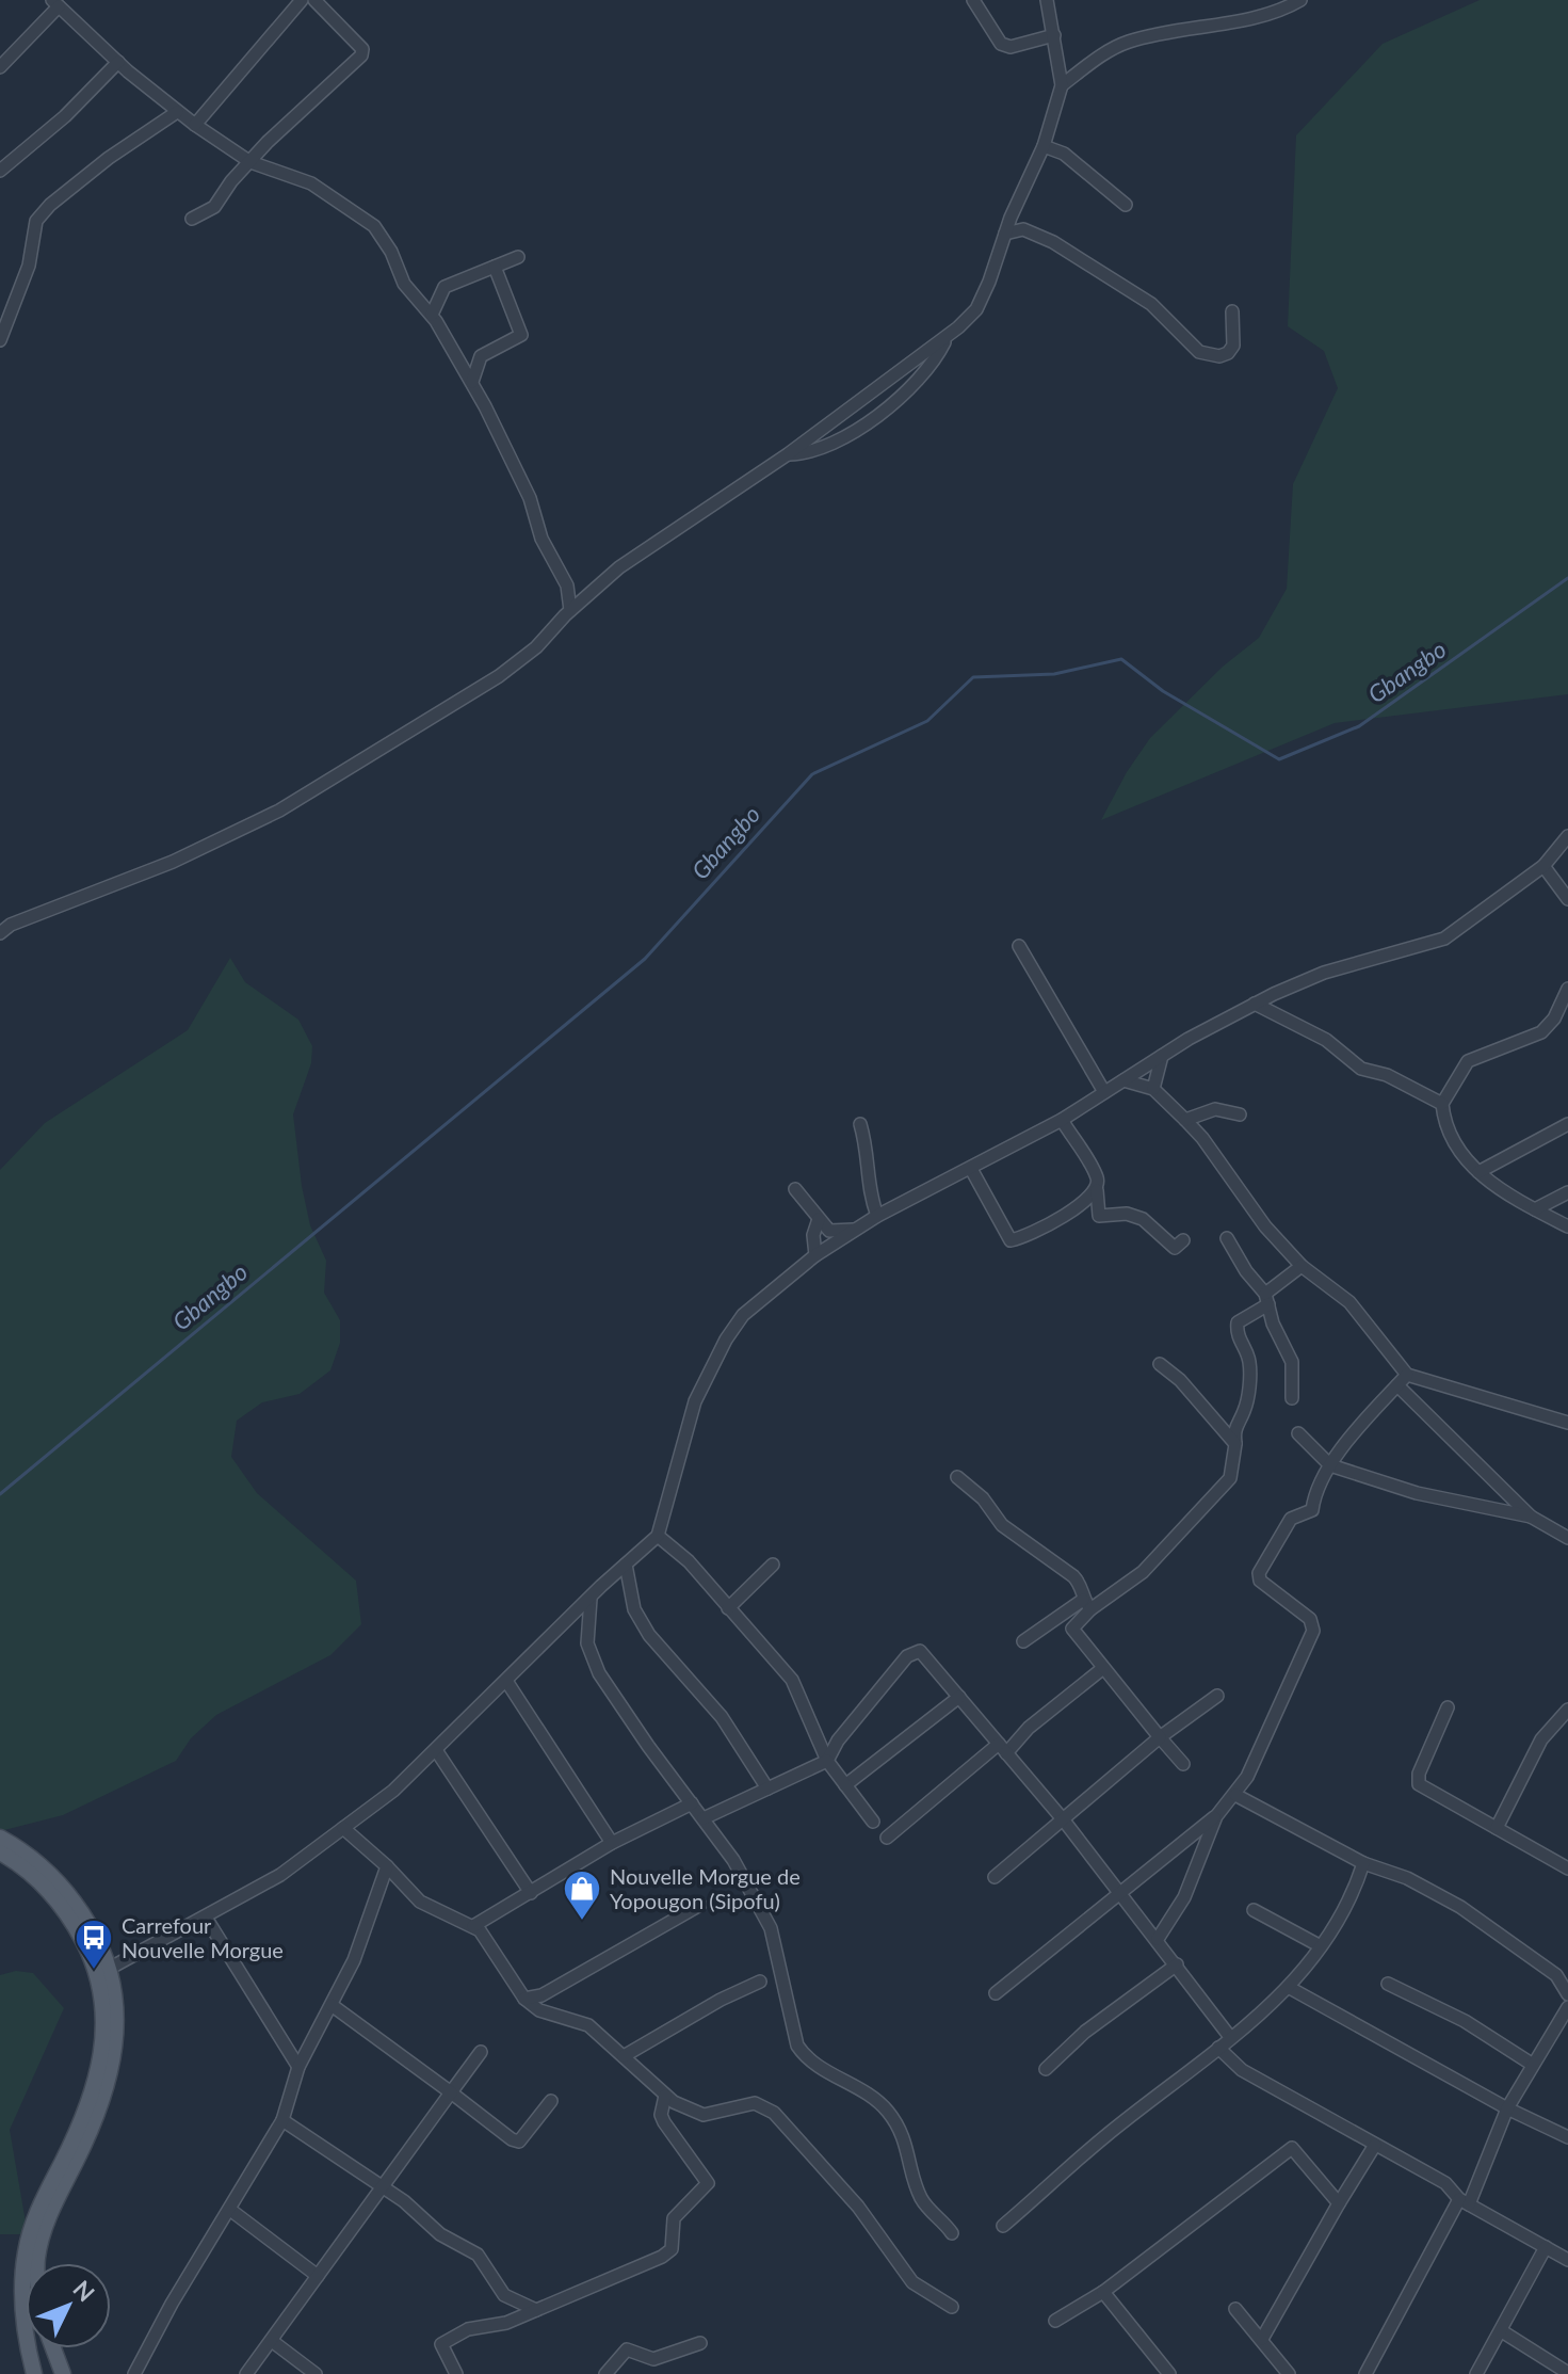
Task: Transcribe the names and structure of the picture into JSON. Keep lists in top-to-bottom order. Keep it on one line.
{"water":["Gbangbo"],"places":{"shop":["Nouvelle Morgue de Yopougon (Sipofu)"],"bus stop":["Carrefour Nouvelle Morgue"]},"north":"top right"}
